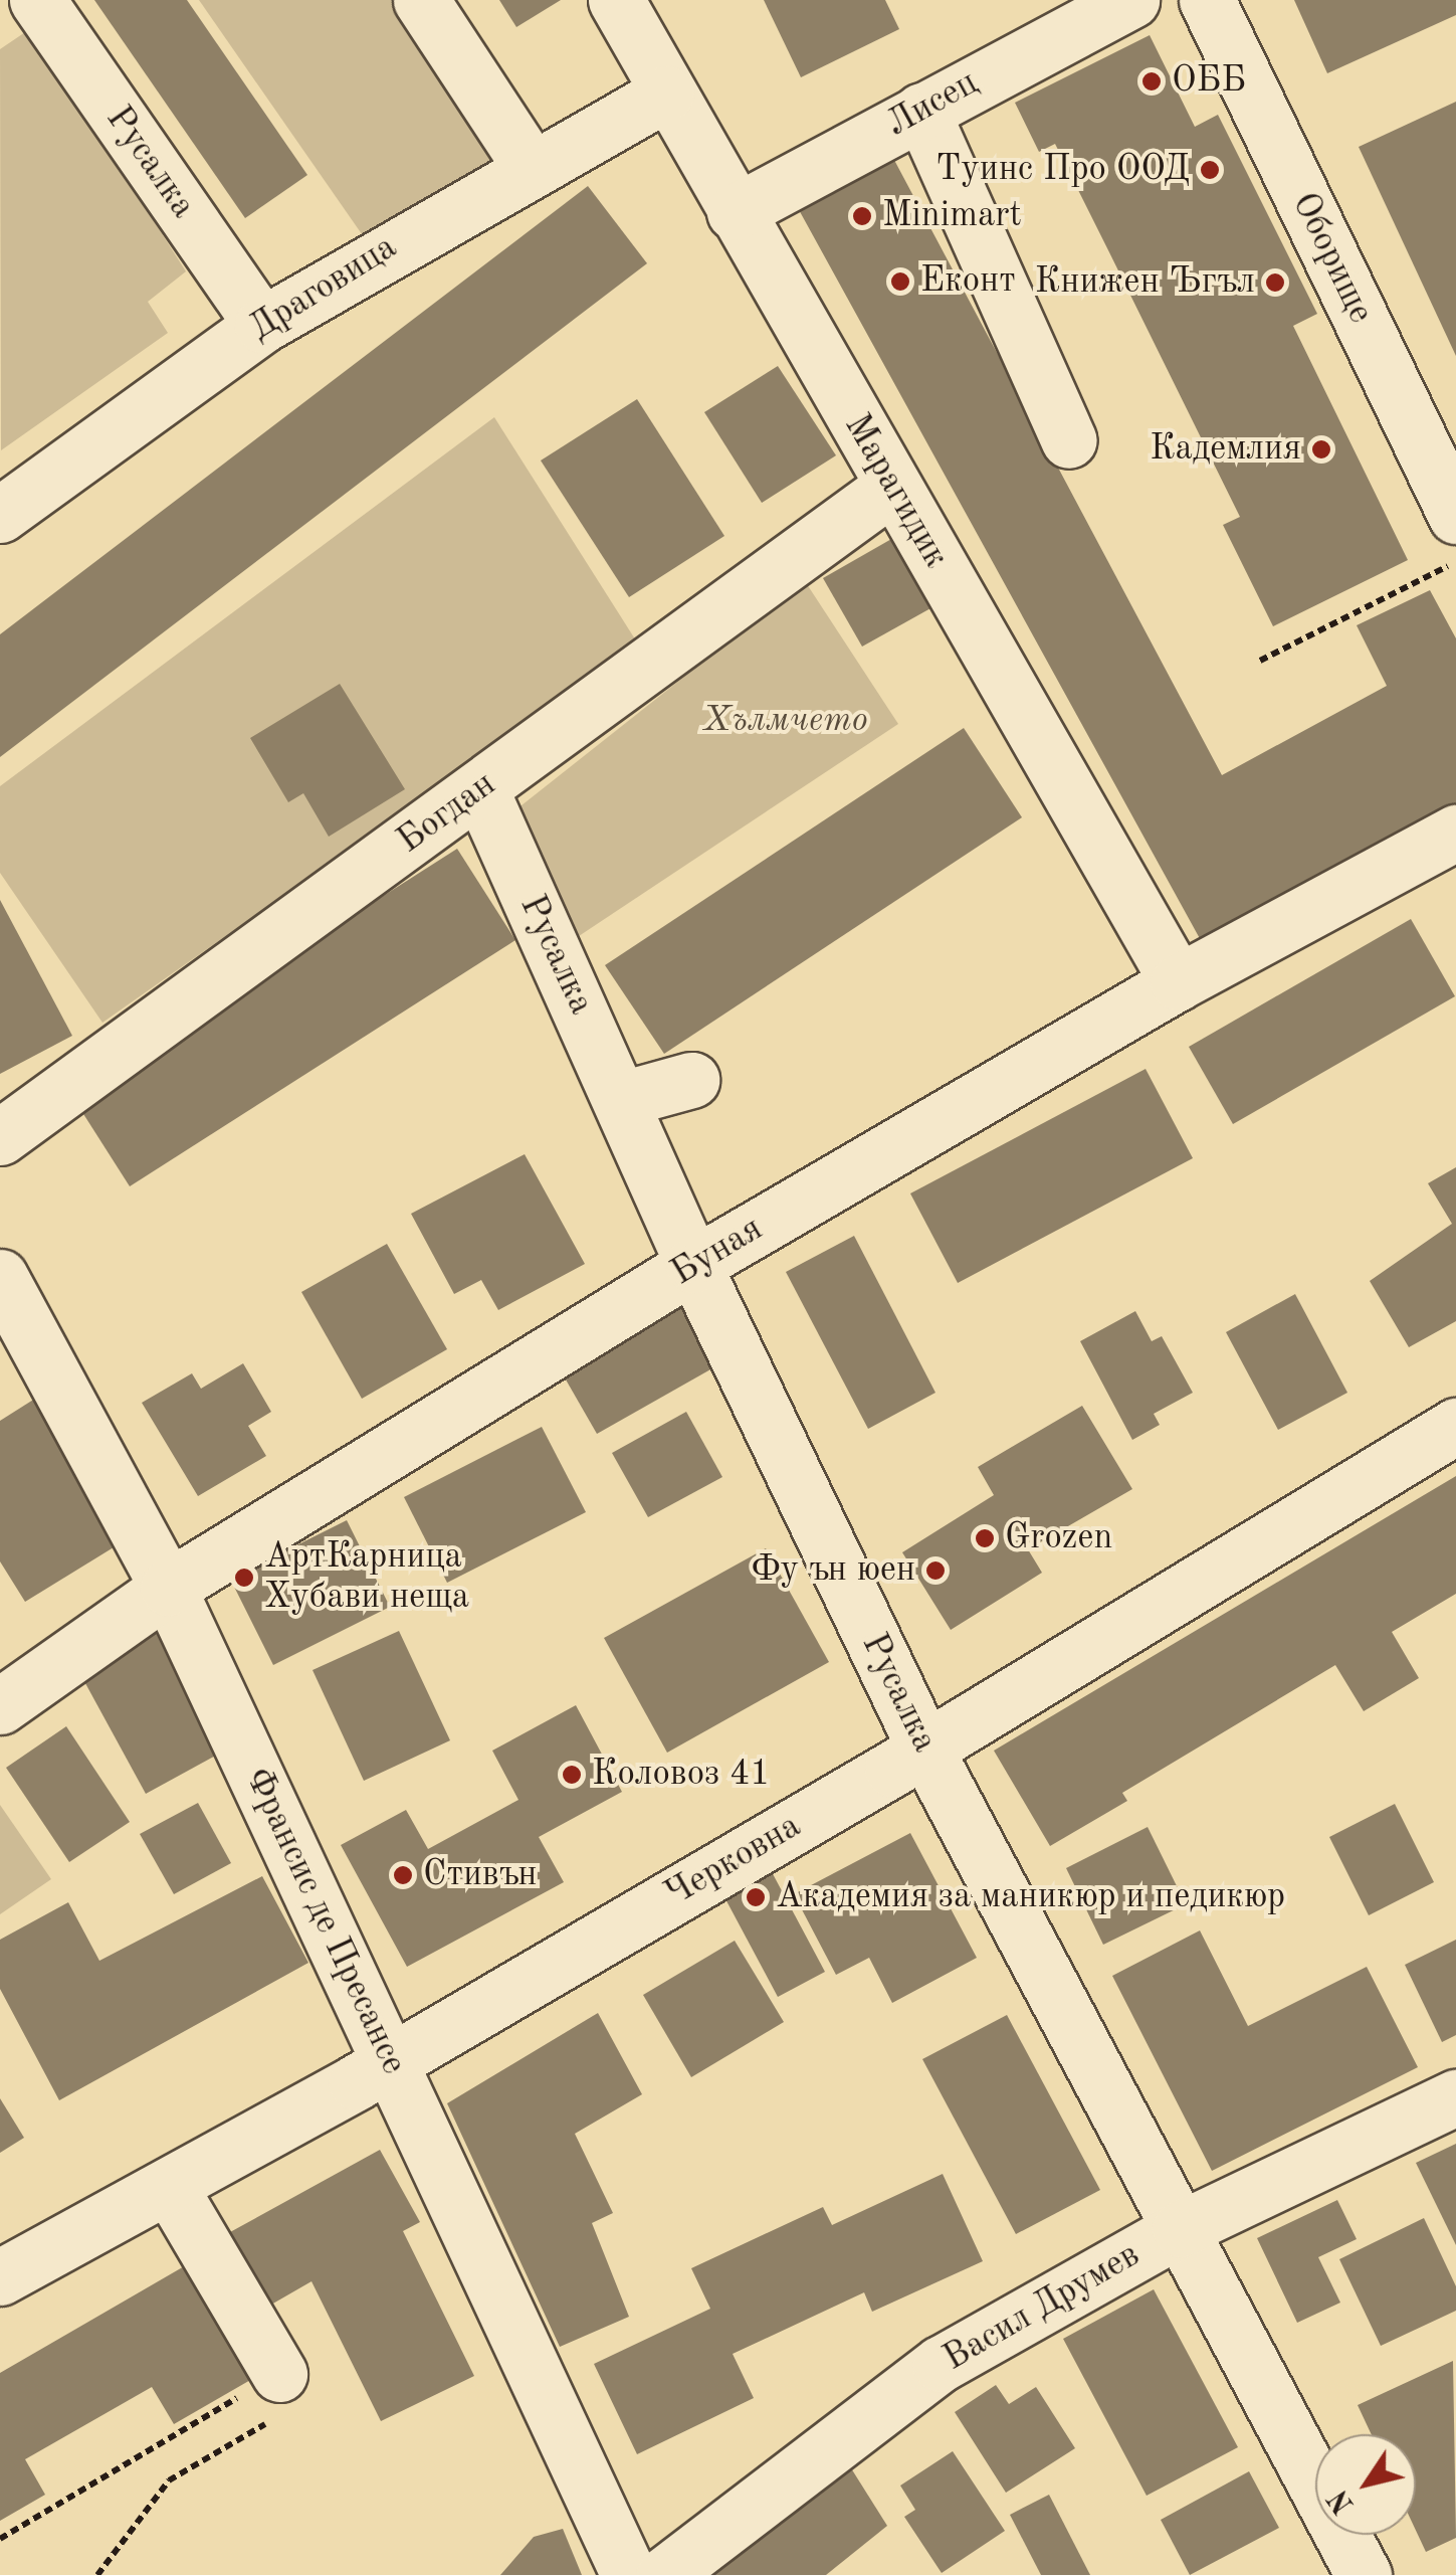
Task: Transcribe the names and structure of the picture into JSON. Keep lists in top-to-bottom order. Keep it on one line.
{"streets":{"street":["Лисец","Русалка","Оборище","Драговица","Марагидик","Богдан","Буная","Черковна","Франсис де Пресансе","Васил Друмев"]},"crossings":[["Лисец","Марагидик"],["Русалка","Драговица"],["Русалка","Богдан"],["Русалка","Буная"],["Русалка","Черковна"],["Русалка","Васил Друмев"],["Драговица","Марагидик"],["Марагидик","Богдан"],["Марагидик","Буная"],["Буная","Франсис де Пресансе"],["Черковна","Франсис де Пресансе"]],"parks":["Хълмчето"],"places":["ОББ","Туинс Про ООД","Minimart","Еконт","Книжен Ъгъл","Кадемлия","Grozen","Фу ън юен","АртКарница Хубави неща","Коловоз 41","Стивън","Академия за маникюр и педикюр"],"north":"bottom left"}
